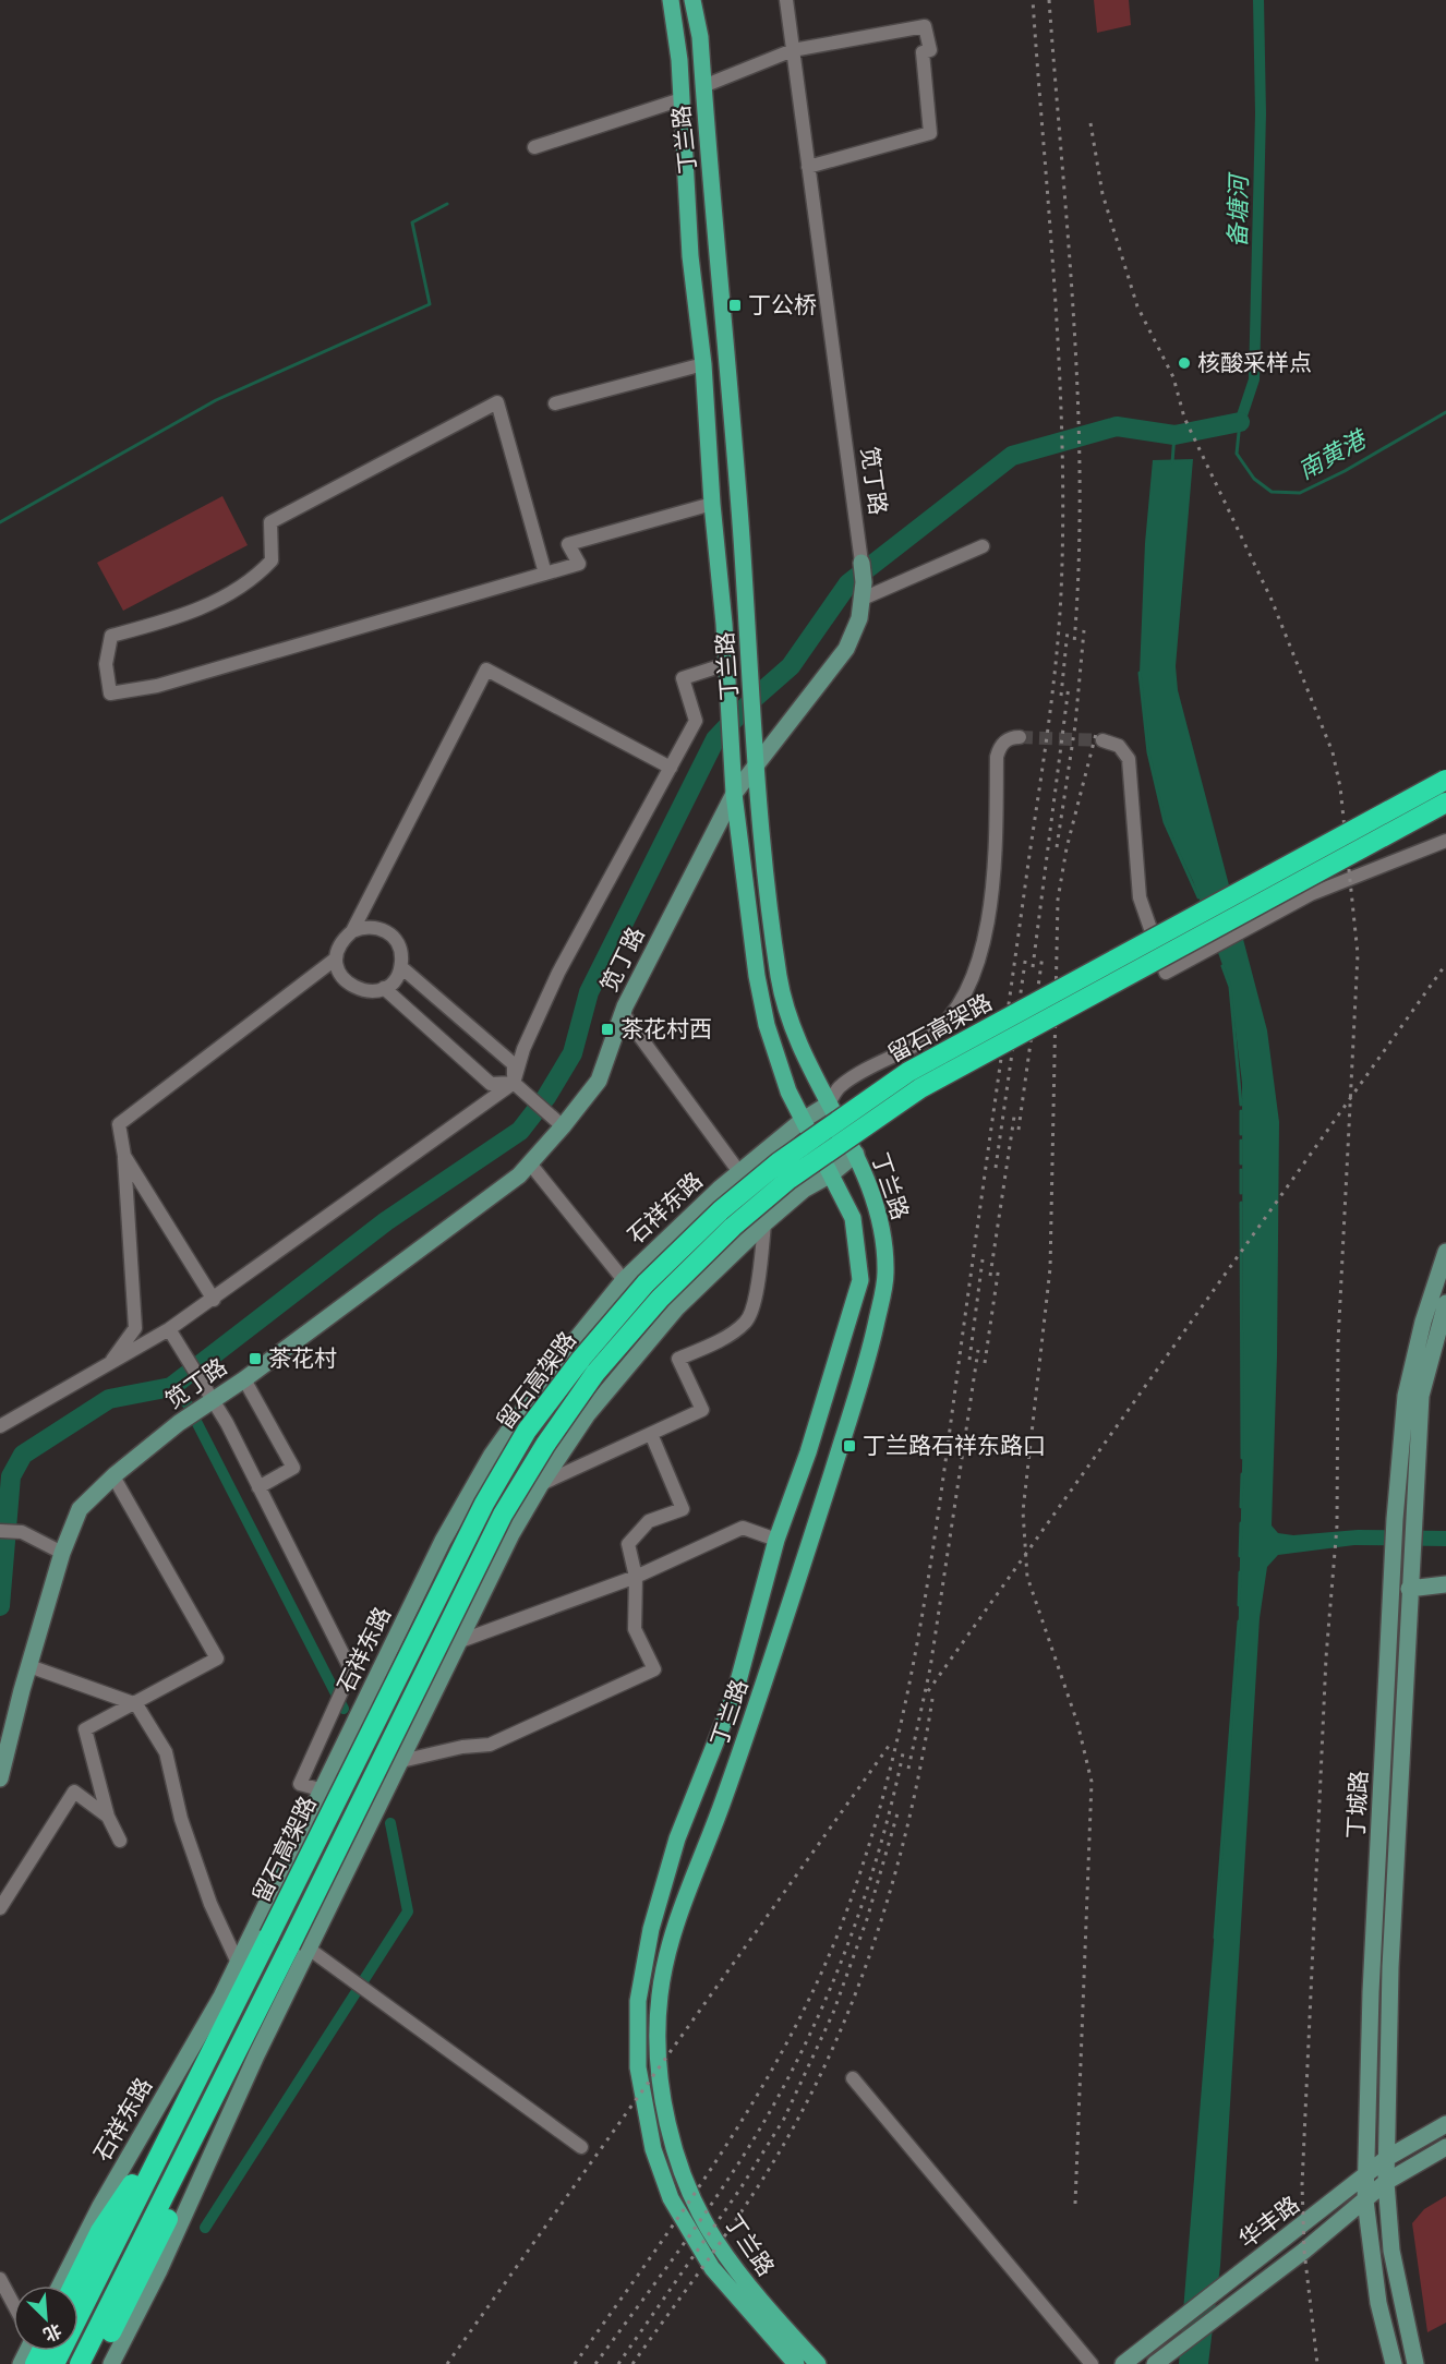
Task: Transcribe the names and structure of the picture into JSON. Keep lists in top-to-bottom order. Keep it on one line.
{"streets":{"highway":["留石高架路"],"main road":["丁兰路","笕丁路","石祥东路","丁城路","华丰路"]},"crossings":[["丁兰路","笕丁路"],["丁兰路","石祥东路"],["丁城路","华丰路"]],"water":["备塘河","南黄港"],"places":{"transit":["丁公桥","茶花村西","茶花村","丁兰路石祥东路口"],"other":["核酸采样点"]},"north":"bottom right"}
